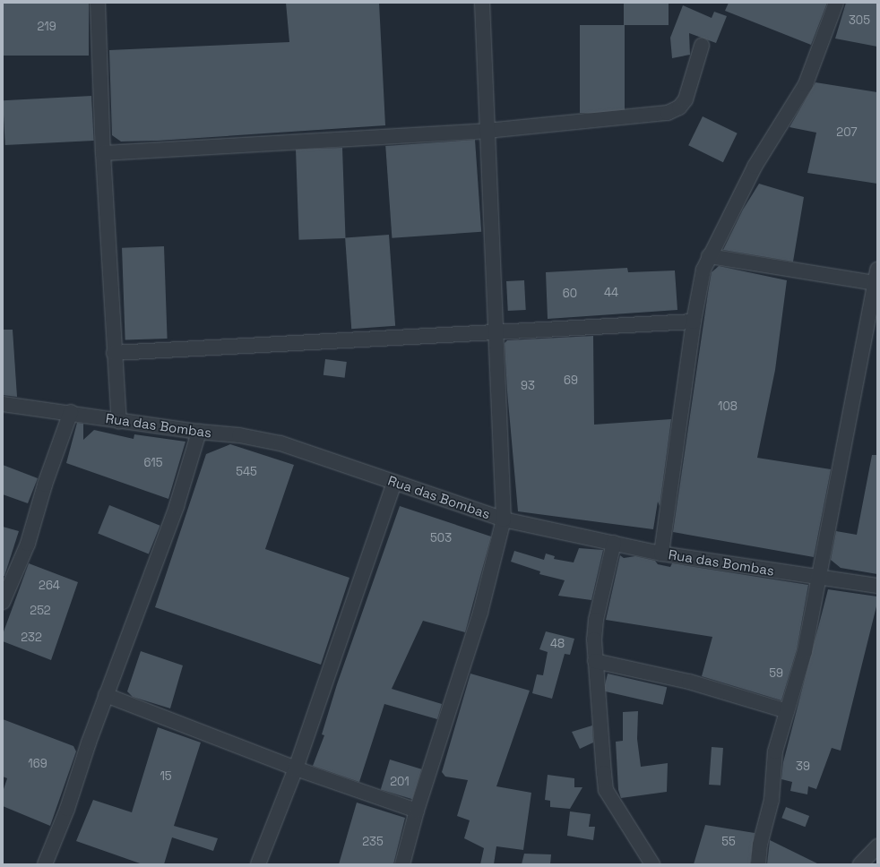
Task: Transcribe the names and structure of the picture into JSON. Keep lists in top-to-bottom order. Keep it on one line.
{"streets":{"street":["Rua das Bombas"]},"house_numbers":["305","219","207","44","60","69","93","108","615","545","503","264","252","232","48","59","169","39","15","201","235","55"]}
